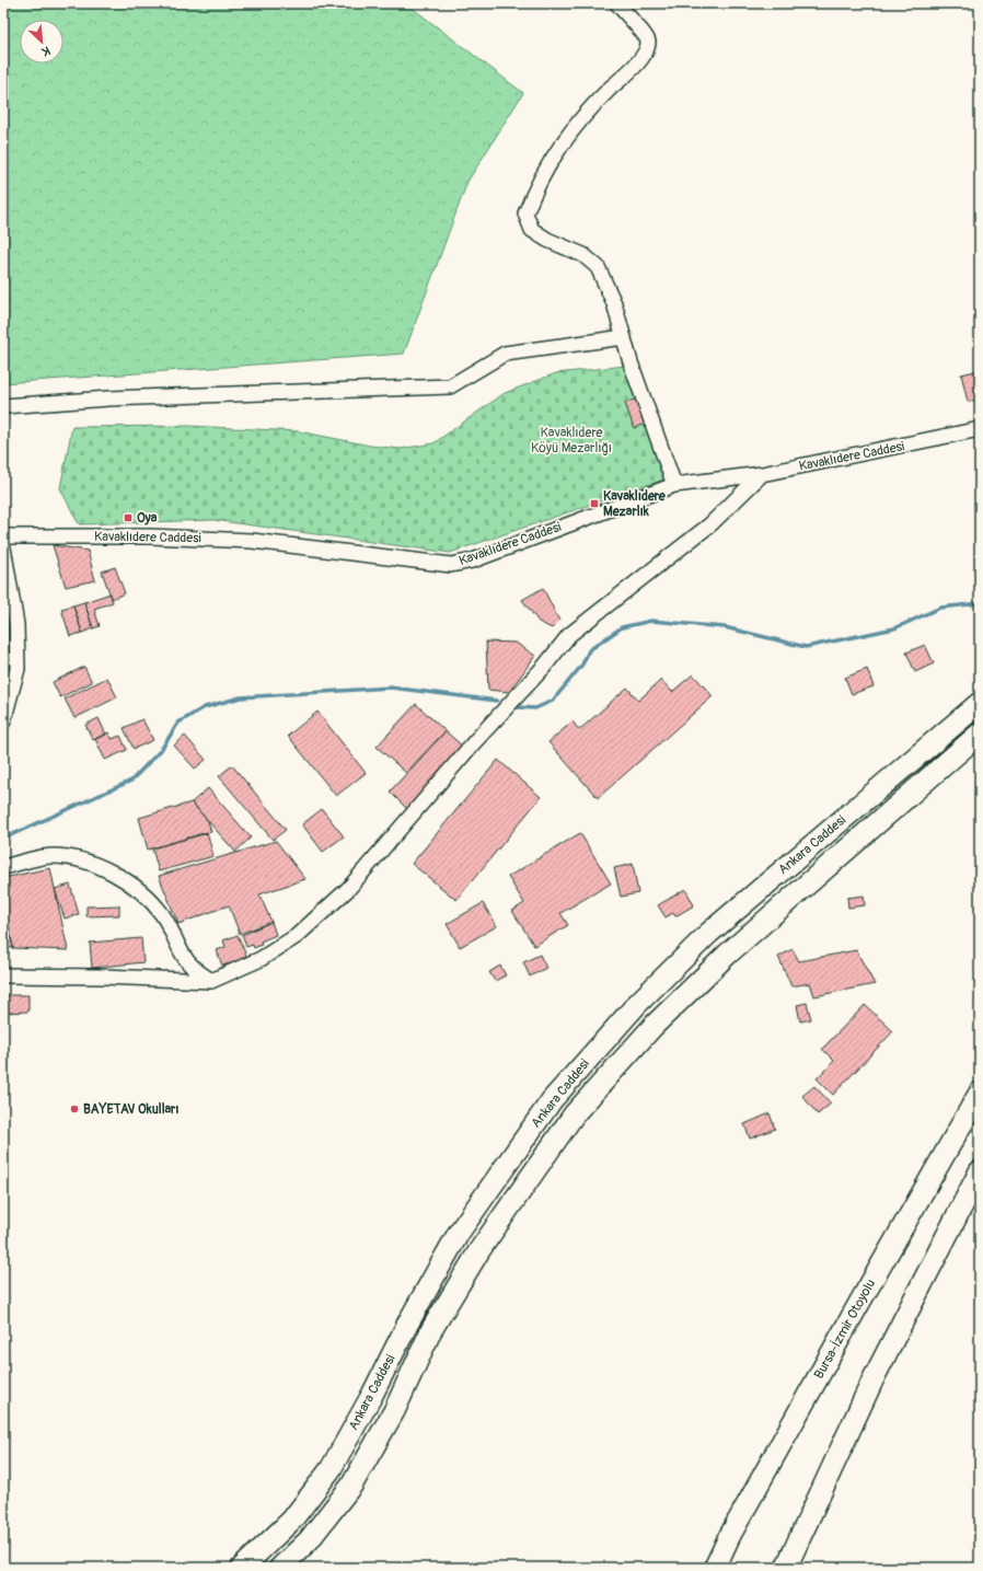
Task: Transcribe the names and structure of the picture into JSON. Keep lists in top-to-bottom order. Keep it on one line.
{"streets":{"highway":["Ankara Caddesi","Bursa-İzmir Otoyolu"],"street":["Kavaklıdere Caddesi"]},"parks":["Kavaklıdere Köyü Mezarlığı"],"places":{"transit":["Kavaklıdere Mezarlık","Oya"],"other":["BAYETAV Okulları"]},"north":"bottom right"}
